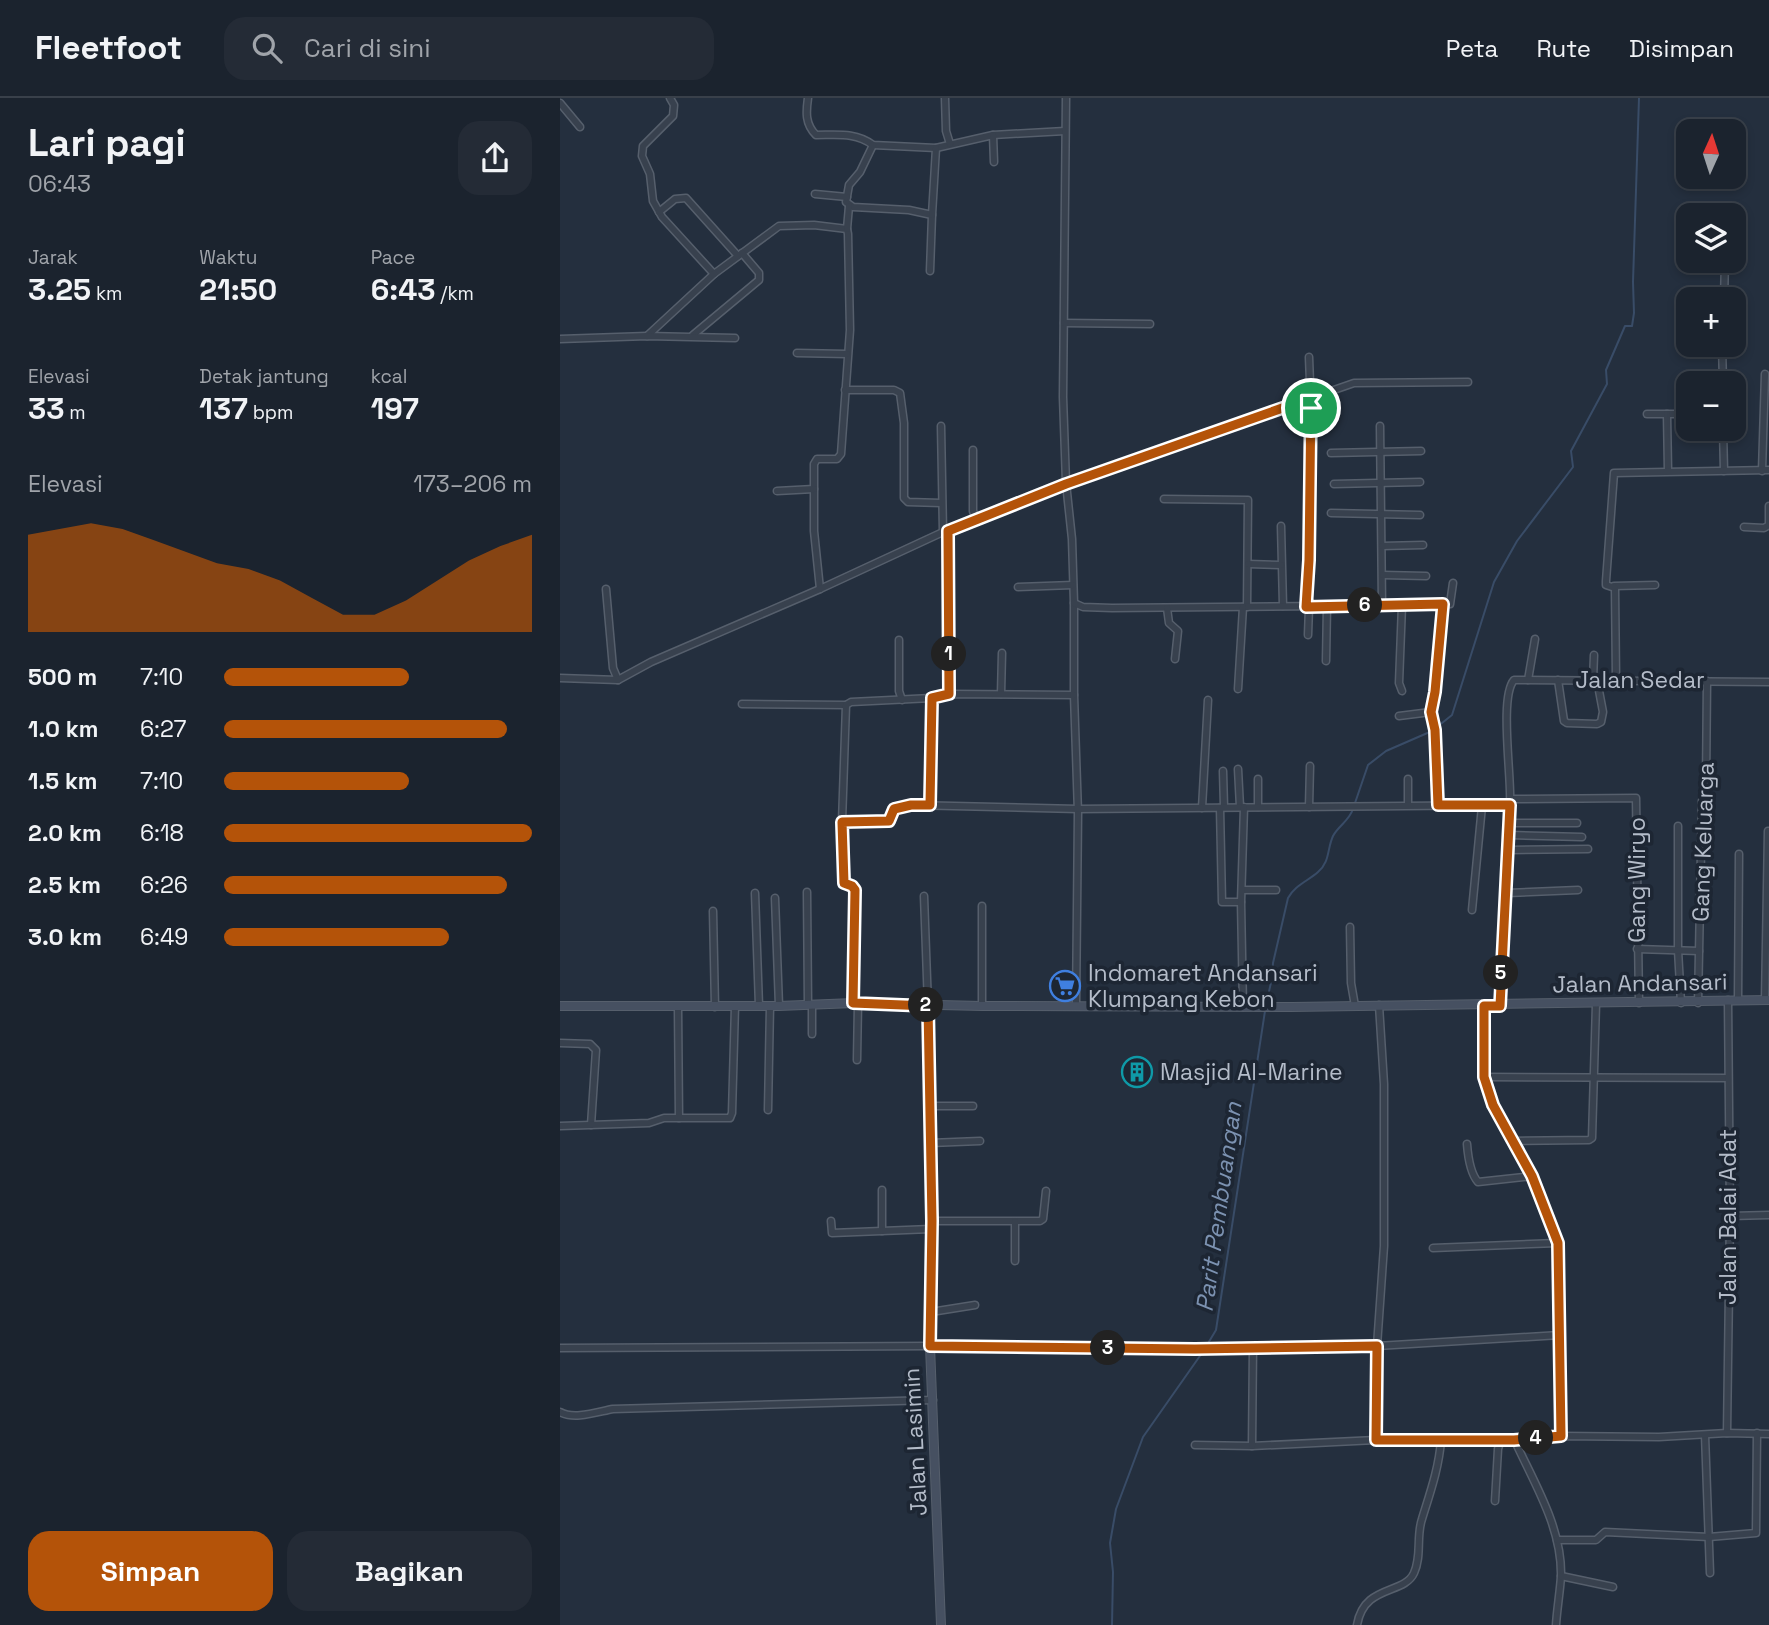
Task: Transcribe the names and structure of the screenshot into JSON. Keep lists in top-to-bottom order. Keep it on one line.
{"streets":{"street":["Jalan Sedar","Gang Keluarga","Gang Wiryo","Jalan Andansari","Jalan Balai Adat","Jalan Lasimin"]},"crossings":[["Jalan Sedar","Gang Keluarga"],["Jalan Sedar","Gang Wiryo"],["Gang Keluarga","Jalan Andansari"],["Gang Wiryo","Jalan Andansari"],["Jalan Andansari","Jalan Balai Adat"],["Jalan Andansari","Jalan Lasimin"]],"water":["Parit Pembuangan"],"places":{"supermarket":["Indomaret Andansari Klumpang Kebon"],"building":["Masjid Al-Marine"]},"north":"top","page":{"header":"Fleetfoot","search":"Cari di sini","nav":["Peta","Rute","Disimpan"],"heading":["Lari pagi","06:43"],"map_buttons":["+","−"],"stats":[["Jarak","3.25 km"],["Waktu","21:50"],["Pace","6:43 /km"],["Elevasi","33 m"],["Detak jantung","137 bpm"],["kcal","197"]],"chart":["Elevasi","173–206 m"],"pins":["6","1","5","2","3","4"],"list":[{"name":"500 m","note":"7:10"},{"name":"1.0 km","note":"6:27"},{"name":"1.5 km","note":"7:10"},{"name":"2.0 km","note":"6:18"},{"name":"2.5 km","note":"6:26"},{"name":"3.0 km","note":"6:49"}],"buttons":["Simpan","Bagikan"]}}
